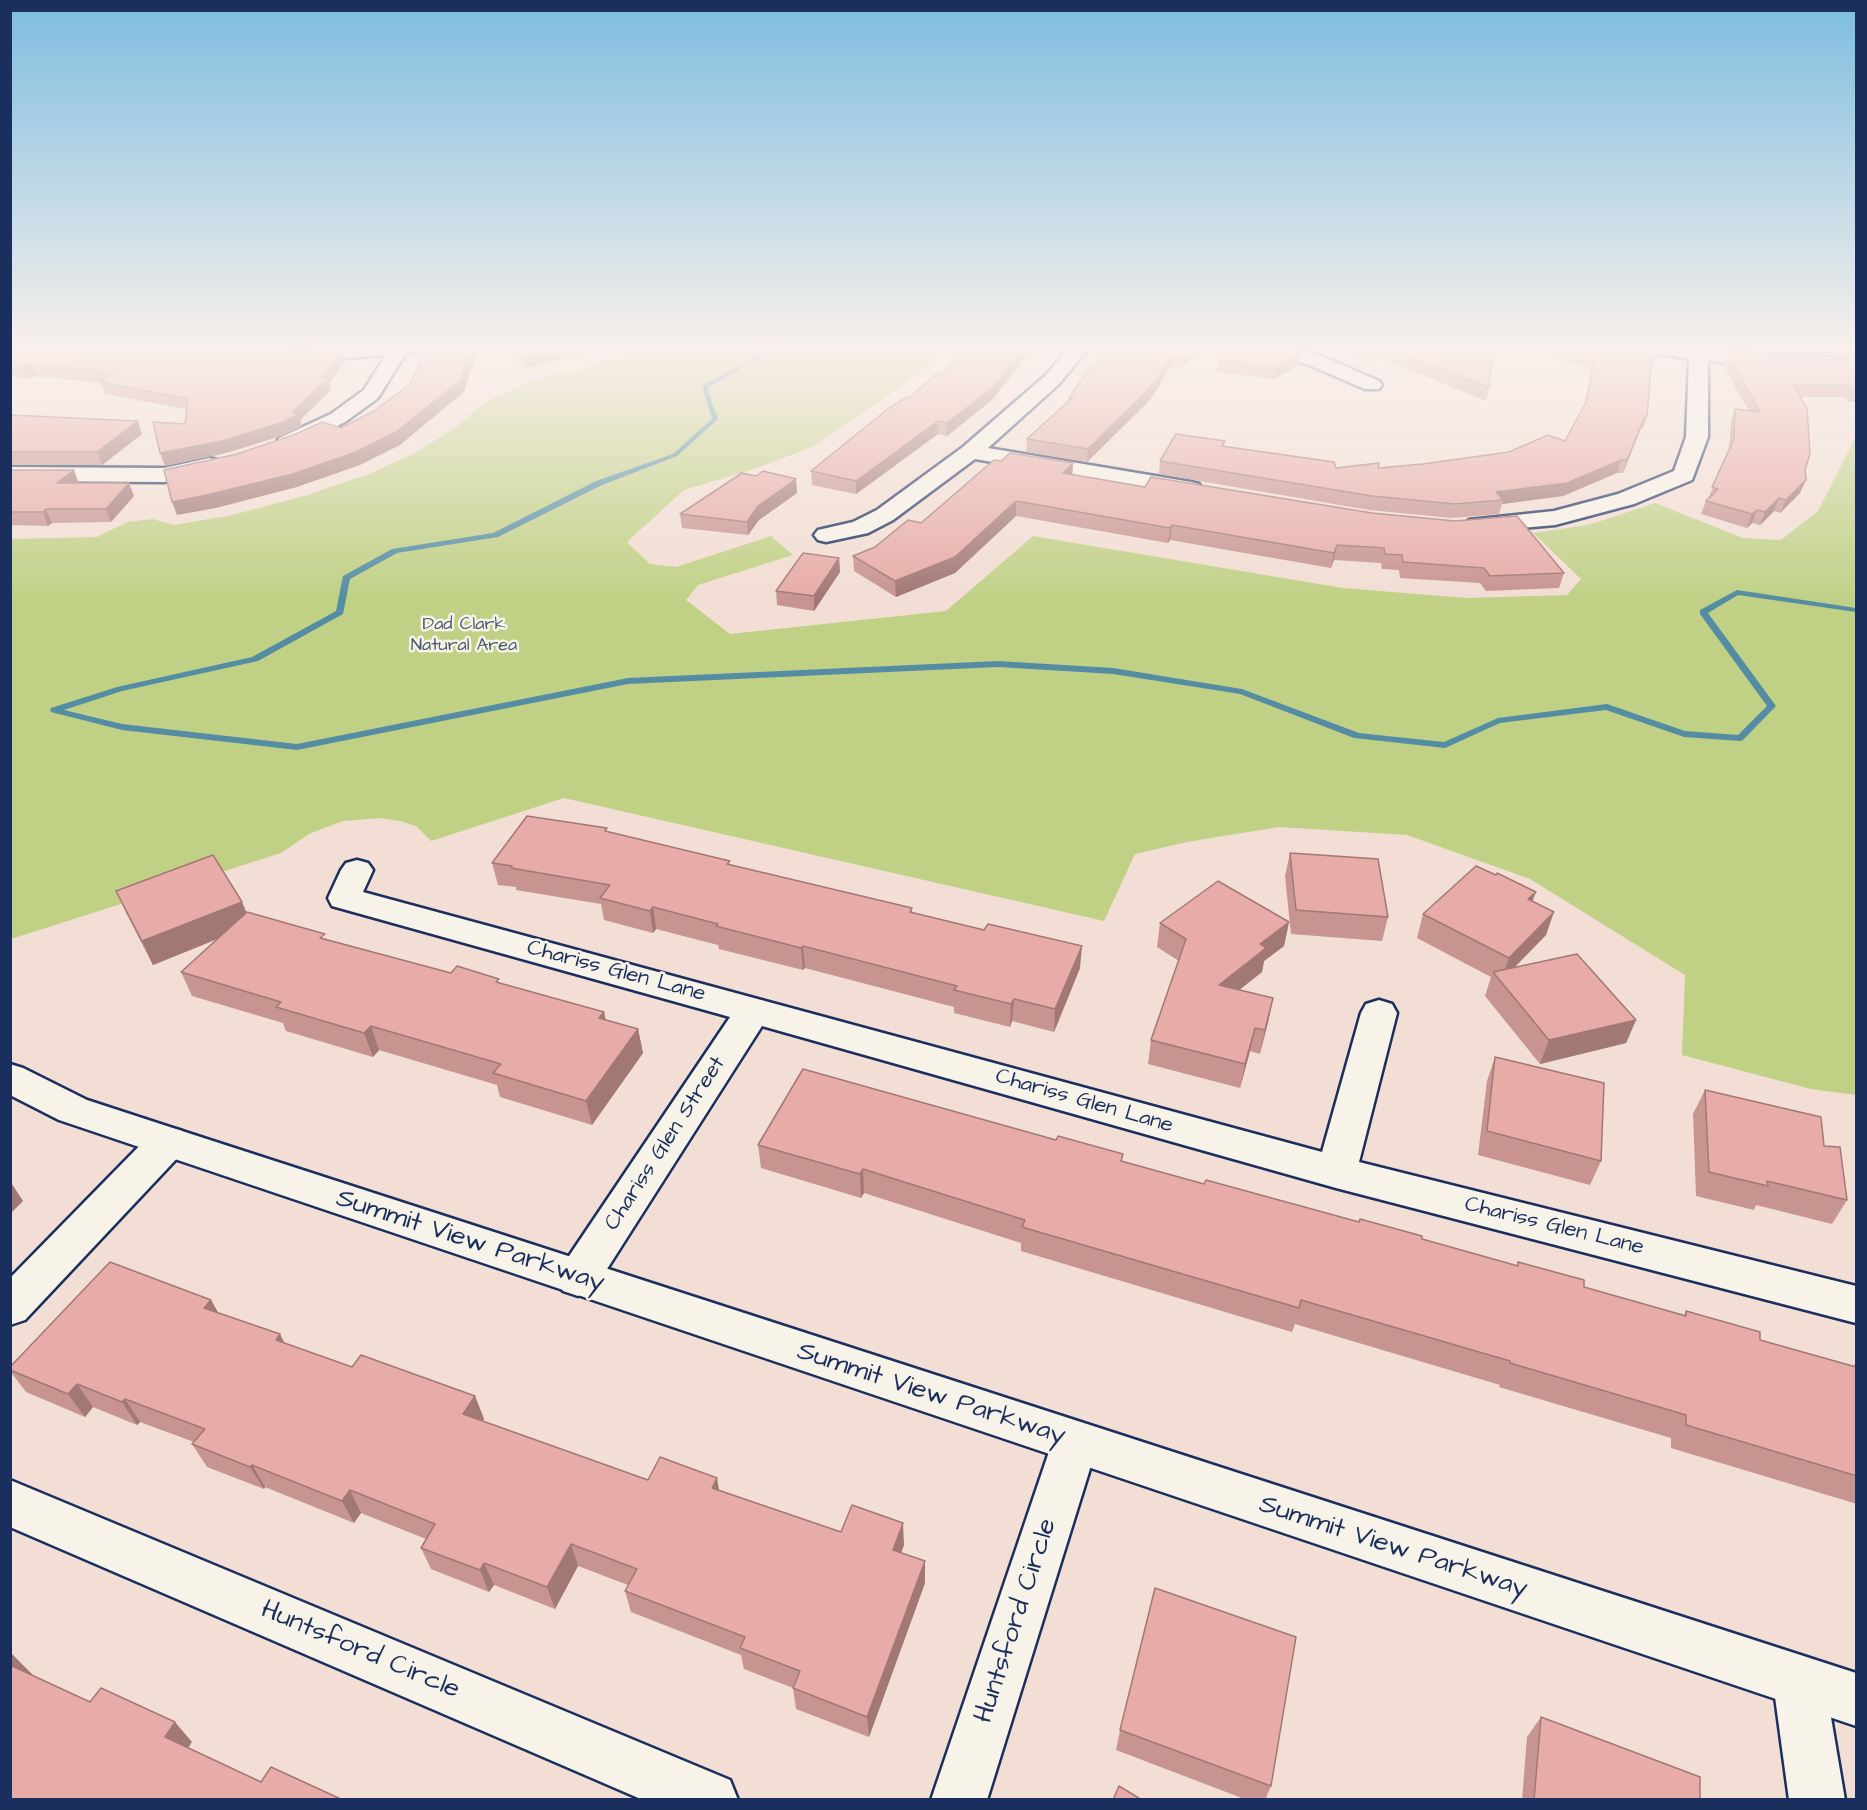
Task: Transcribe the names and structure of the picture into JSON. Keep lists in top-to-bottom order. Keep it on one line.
{"streets":{"street":["Chariss Glen Lane","Chariss Glen Street","Summit View Parkway","Huntsford Circle"]},"crossings":[["Chariss Glen Lane","Chariss Glen Street"],["Chariss Glen Street","Summit View Parkway"],["Summit View Parkway","Huntsford Circle"]],"parks":["Dad Clark Natural Area"]}
